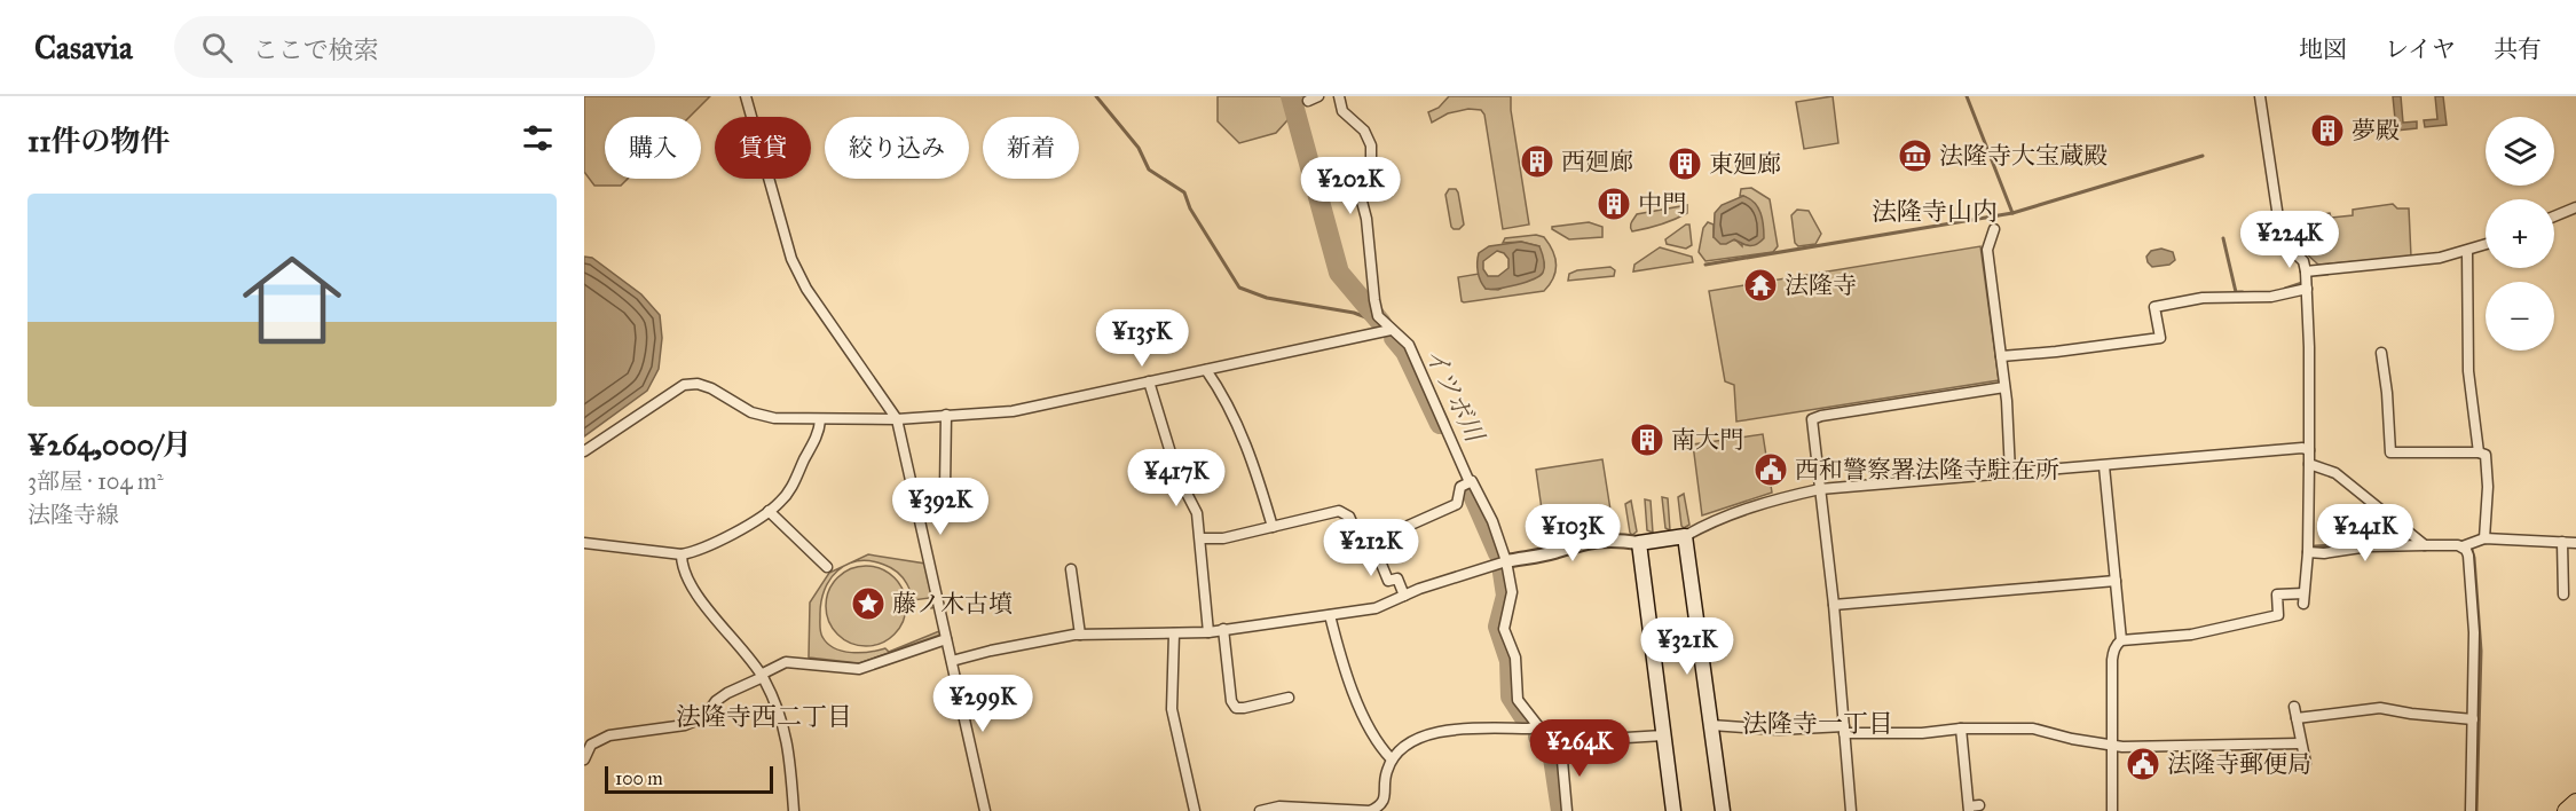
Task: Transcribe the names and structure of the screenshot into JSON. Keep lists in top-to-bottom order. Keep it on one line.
{"districts":["法隆寺山内","法隆寺西二丁目","法隆寺一丁目"],"water":["イツボ川"],"places":{"building":["夢殿","西廻廊","東廻廊","中門","南大門"],"museum":["法隆寺大宝蔵殿"],"temple":["法隆寺"],"public building":["西和警察署法隆寺駐在所","法隆寺郵便局"],"place":["藤ノ木古墳"]},"scale_bar":"100 m","page":{"header":"Casavia","search":"ここで検索","nav":["地図","レイヤ","共有"],"heading":"11件の物件","map_buttons":["+","−"],"chip":["購入","賃貸","絞り込み","新着"],"price":["¥202K","¥224K","¥135K","¥417K","¥392K","¥103K","¥241K","¥212K","¥321K","¥299K","¥264K"],"list":[{"name":"¥264,000/月","note":"3部屋 · 104 m² · 法隆寺線"}],"scale":"100 m"}}
